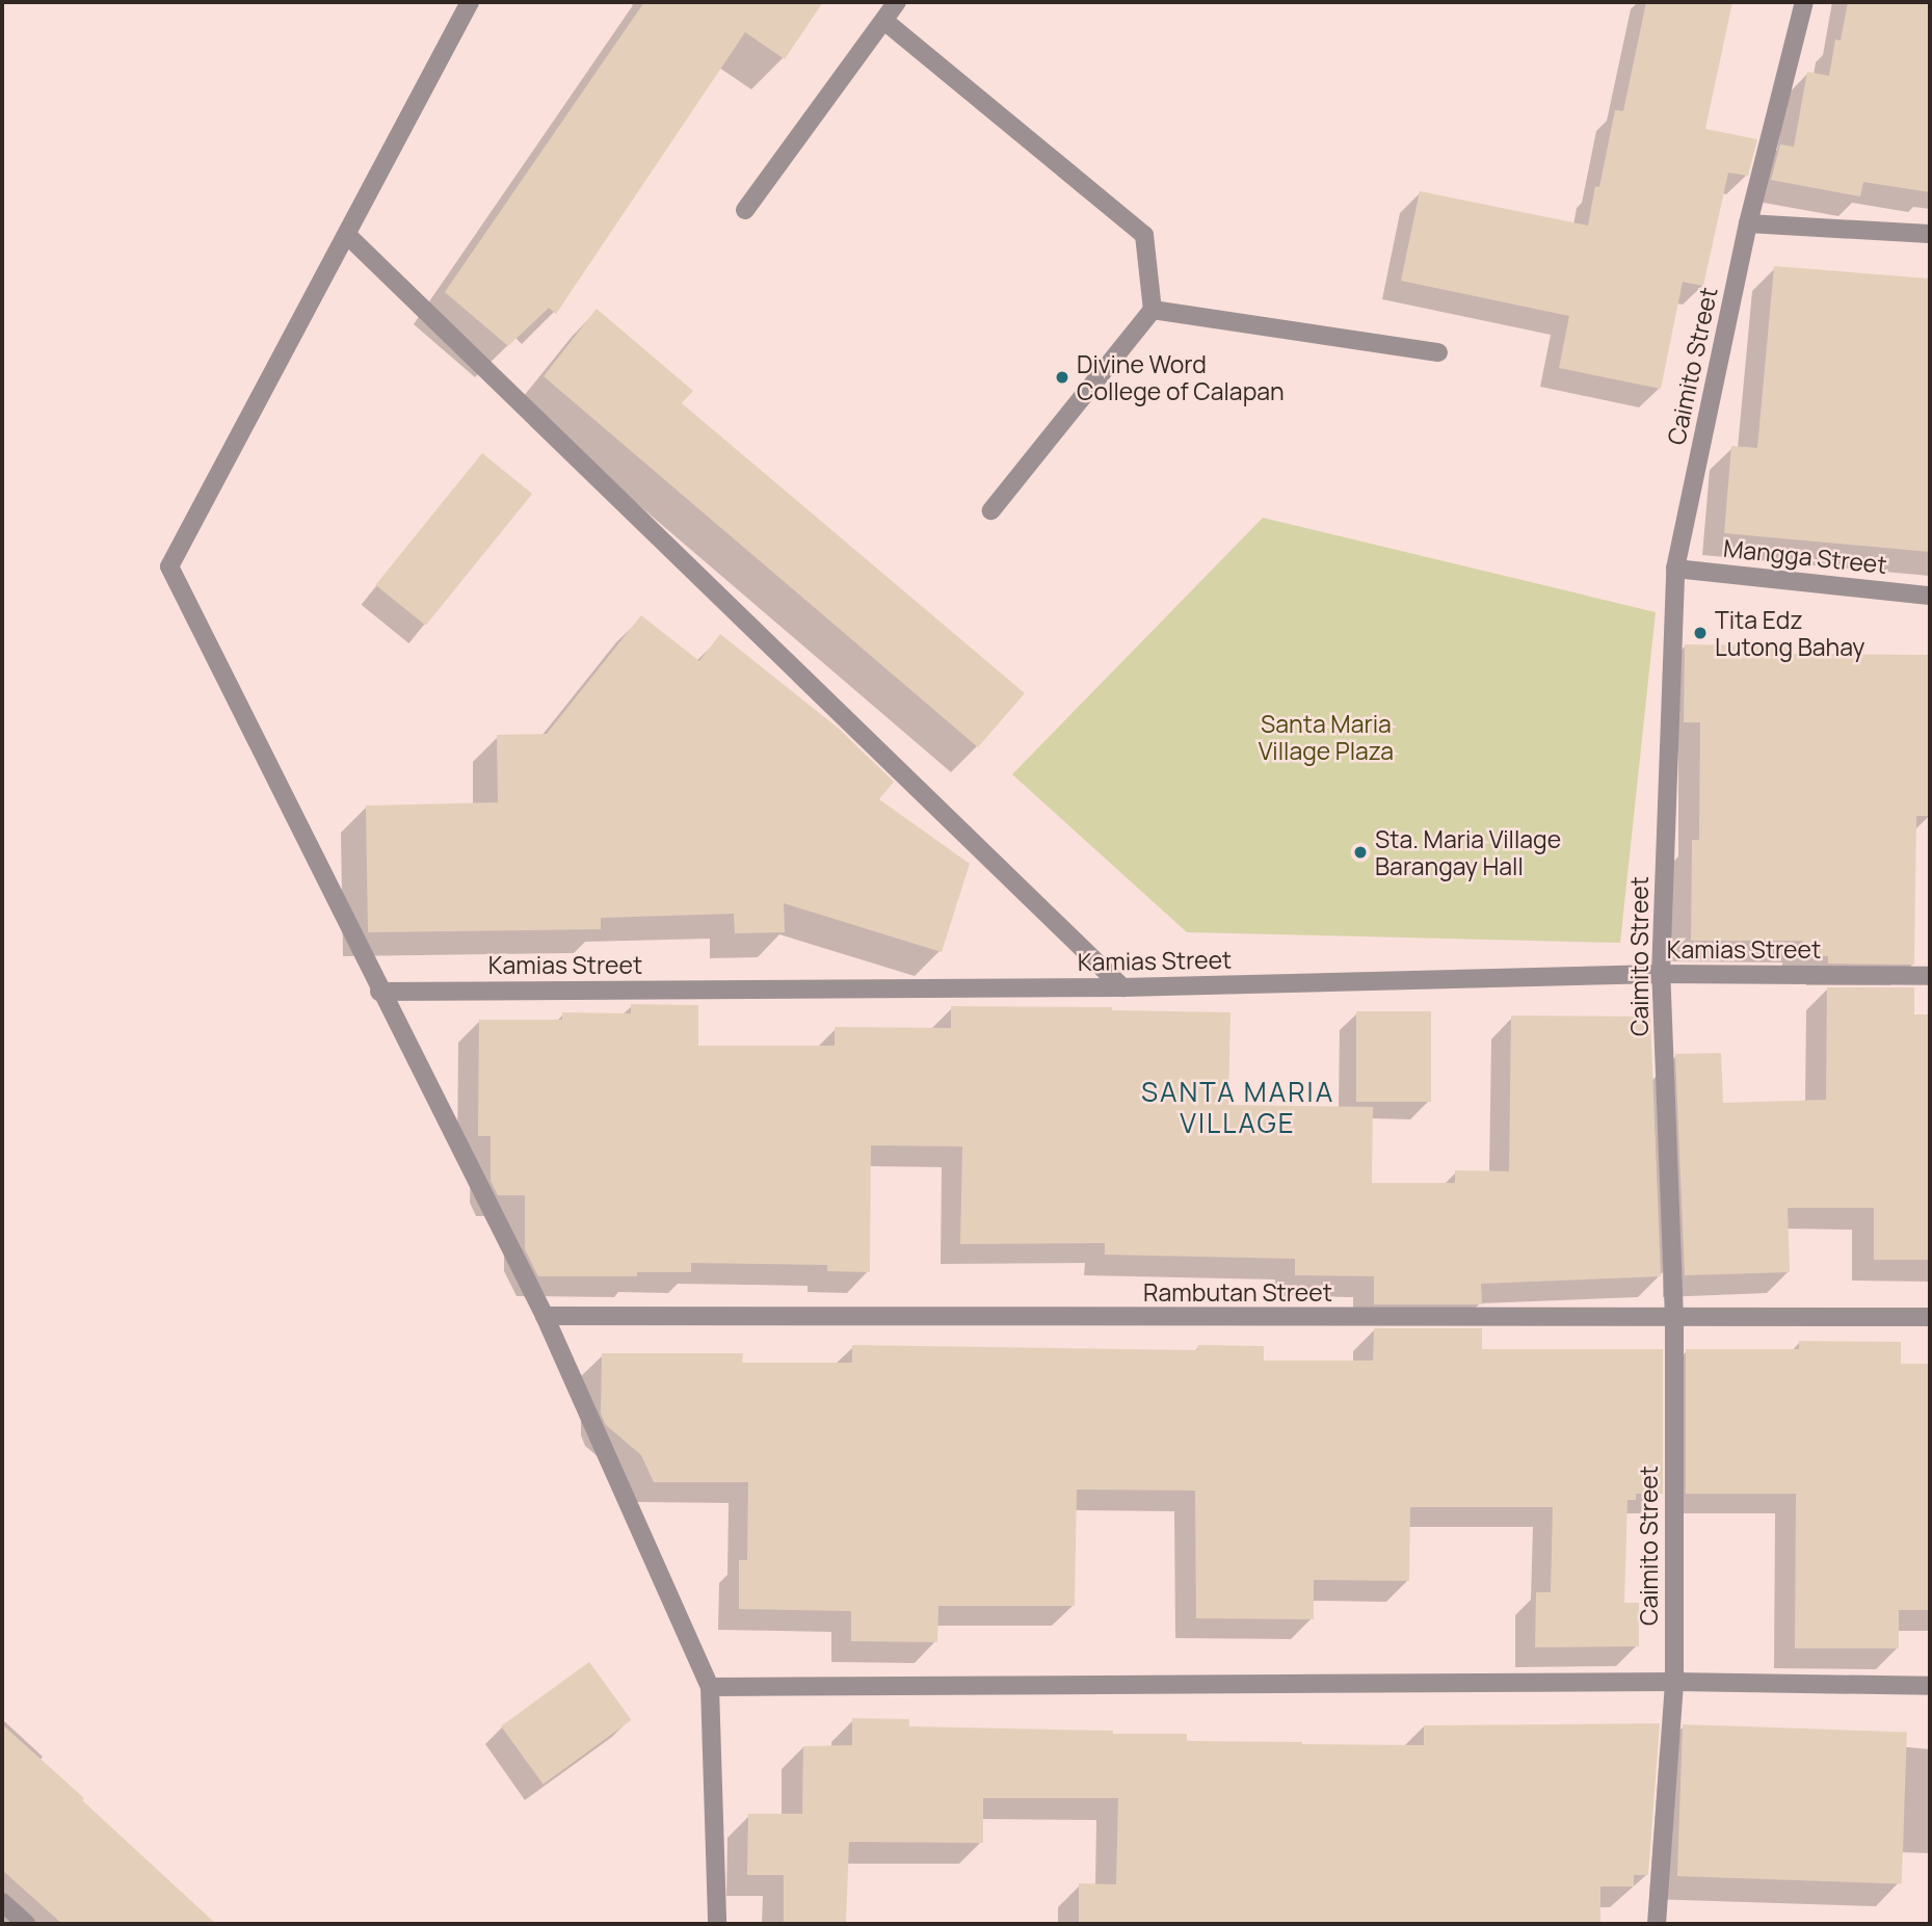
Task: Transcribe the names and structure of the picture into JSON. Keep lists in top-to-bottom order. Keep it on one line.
{"streets":{"street":["Caimito Street","Mangga Street","Kamias Street","Rambutan Street"]},"crossings":[["Caimito Street","Mangga Street"],["Caimito Street","Kamias Street"],["Caimito Street","Rambutan Street"]],"districts":["SANTA MARIA VILLAGE"],"parks":["Santa Maria Village Plaza"],"places":["Divine Word College of Calapan","Tita Edz Lutong Bahay","Sta. Maria Village Barangay Hall"]}
